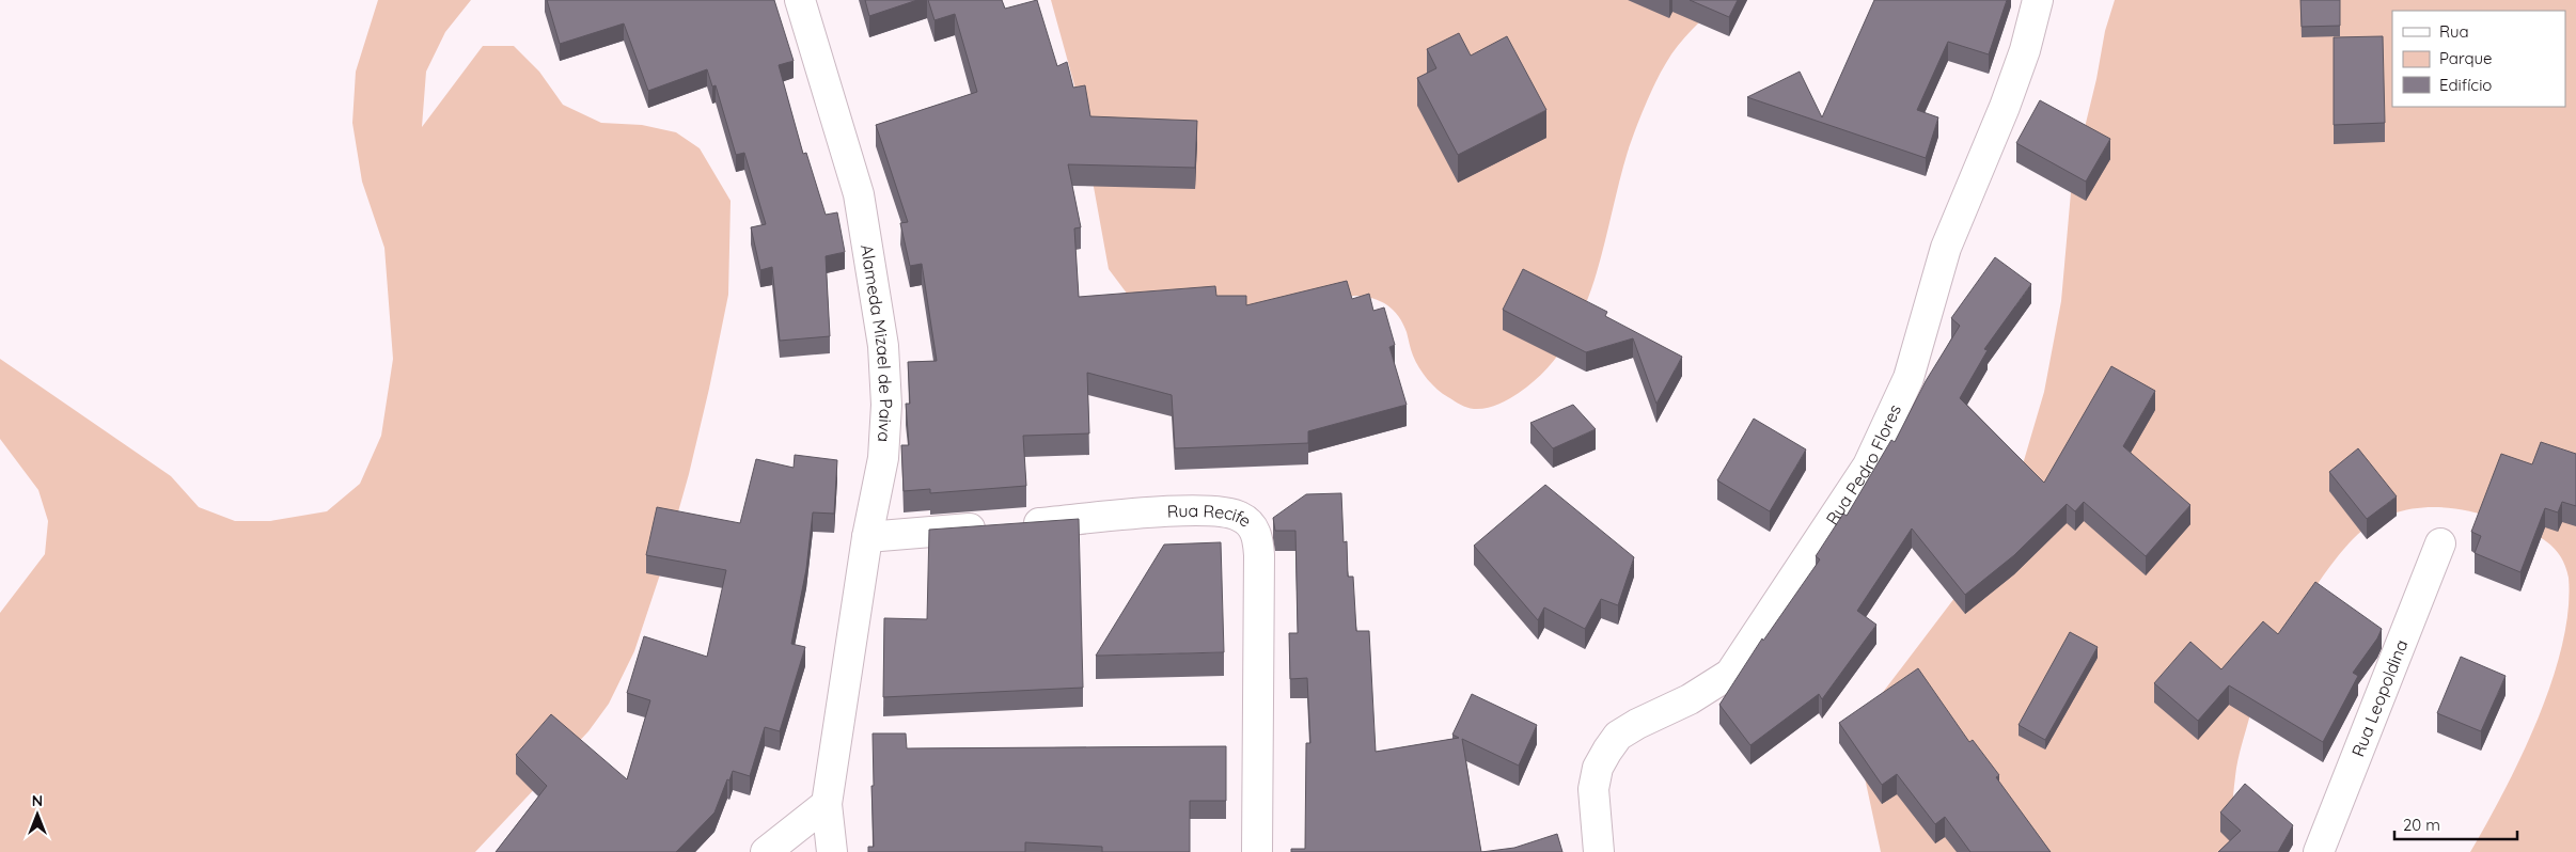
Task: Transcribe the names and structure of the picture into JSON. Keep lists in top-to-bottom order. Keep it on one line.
{"streets":{"street":["Alameda Mizael de Paiva","Rua Pedro Flores","Rua Recife","Rua Leopoldina"]},"crossings":[["Alameda Mizael de Paiva","Rua Recife"]],"legend":["Rua","Parque","Edifício"],"scale_bar":"20 m","north":"top"}
